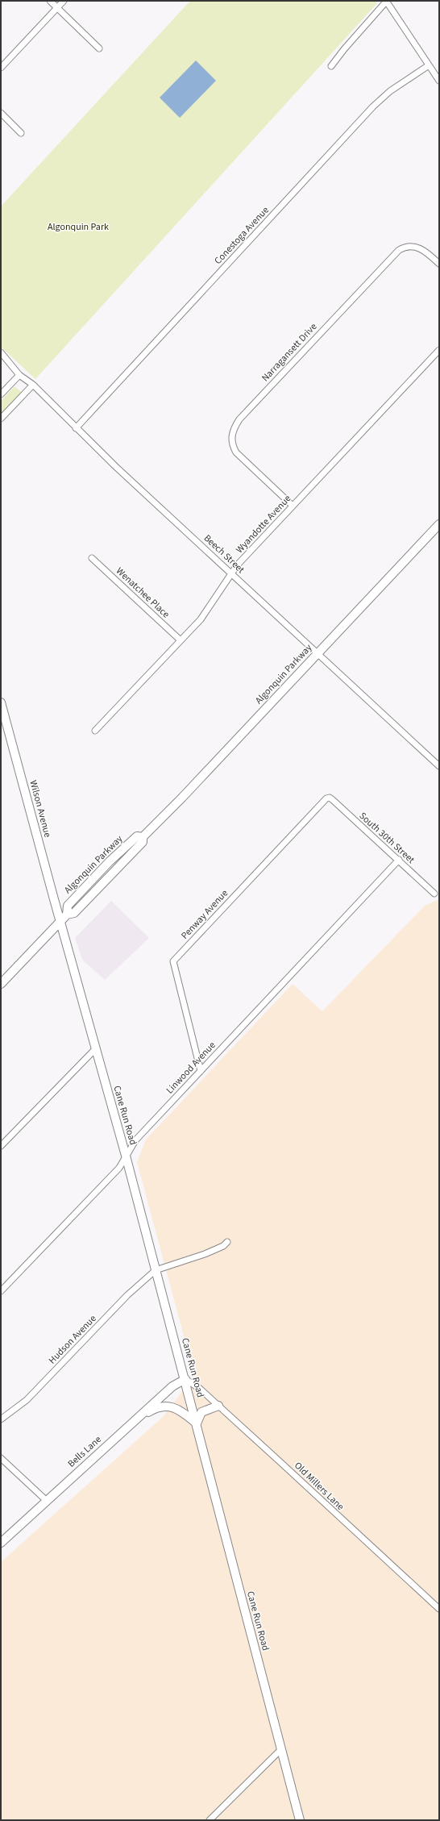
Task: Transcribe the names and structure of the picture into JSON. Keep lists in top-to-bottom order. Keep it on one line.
{"streets":{"main road":["Algonquin Parkway","Wilson Avenue","Cane Run Road","Bells Lane"],"street":["Conestoga Avenue","Narragansett Drive","Wyandotte Avenue","Beech Street","Wenatchee Place","South 30th Street","Penway Avenue","Linwood Avenue","Hudson Avenue","Old Millers Lane"]},"crossings":[["Conestoga Avenue","Beech Street"],["Narragansett Drive","Wyandotte Avenue"],["Wyandotte Avenue","Beech Street"],["Wyandotte Avenue","Wenatchee Place"],["Beech Street","Algonquin Parkway"],["Algonquin Parkway","Wilson Avenue"],["Algonquin Parkway","Cane Run Road"],["Wilson Avenue","Cane Run Road"],["South 30th Street","Penway Avenue"],["South 30th Street","Linwood Avenue"],["Penway Avenue","Linwood Avenue"],["Linwood Avenue","Cane Run Road"],["Cane Run Road","Hudson Avenue"],["Cane Run Road","Bells Lane"],["Cane Run Road","Old Millers Lane"],["Bells Lane","Old Millers Lane"]],"parks":["Algonquin Park"]}
